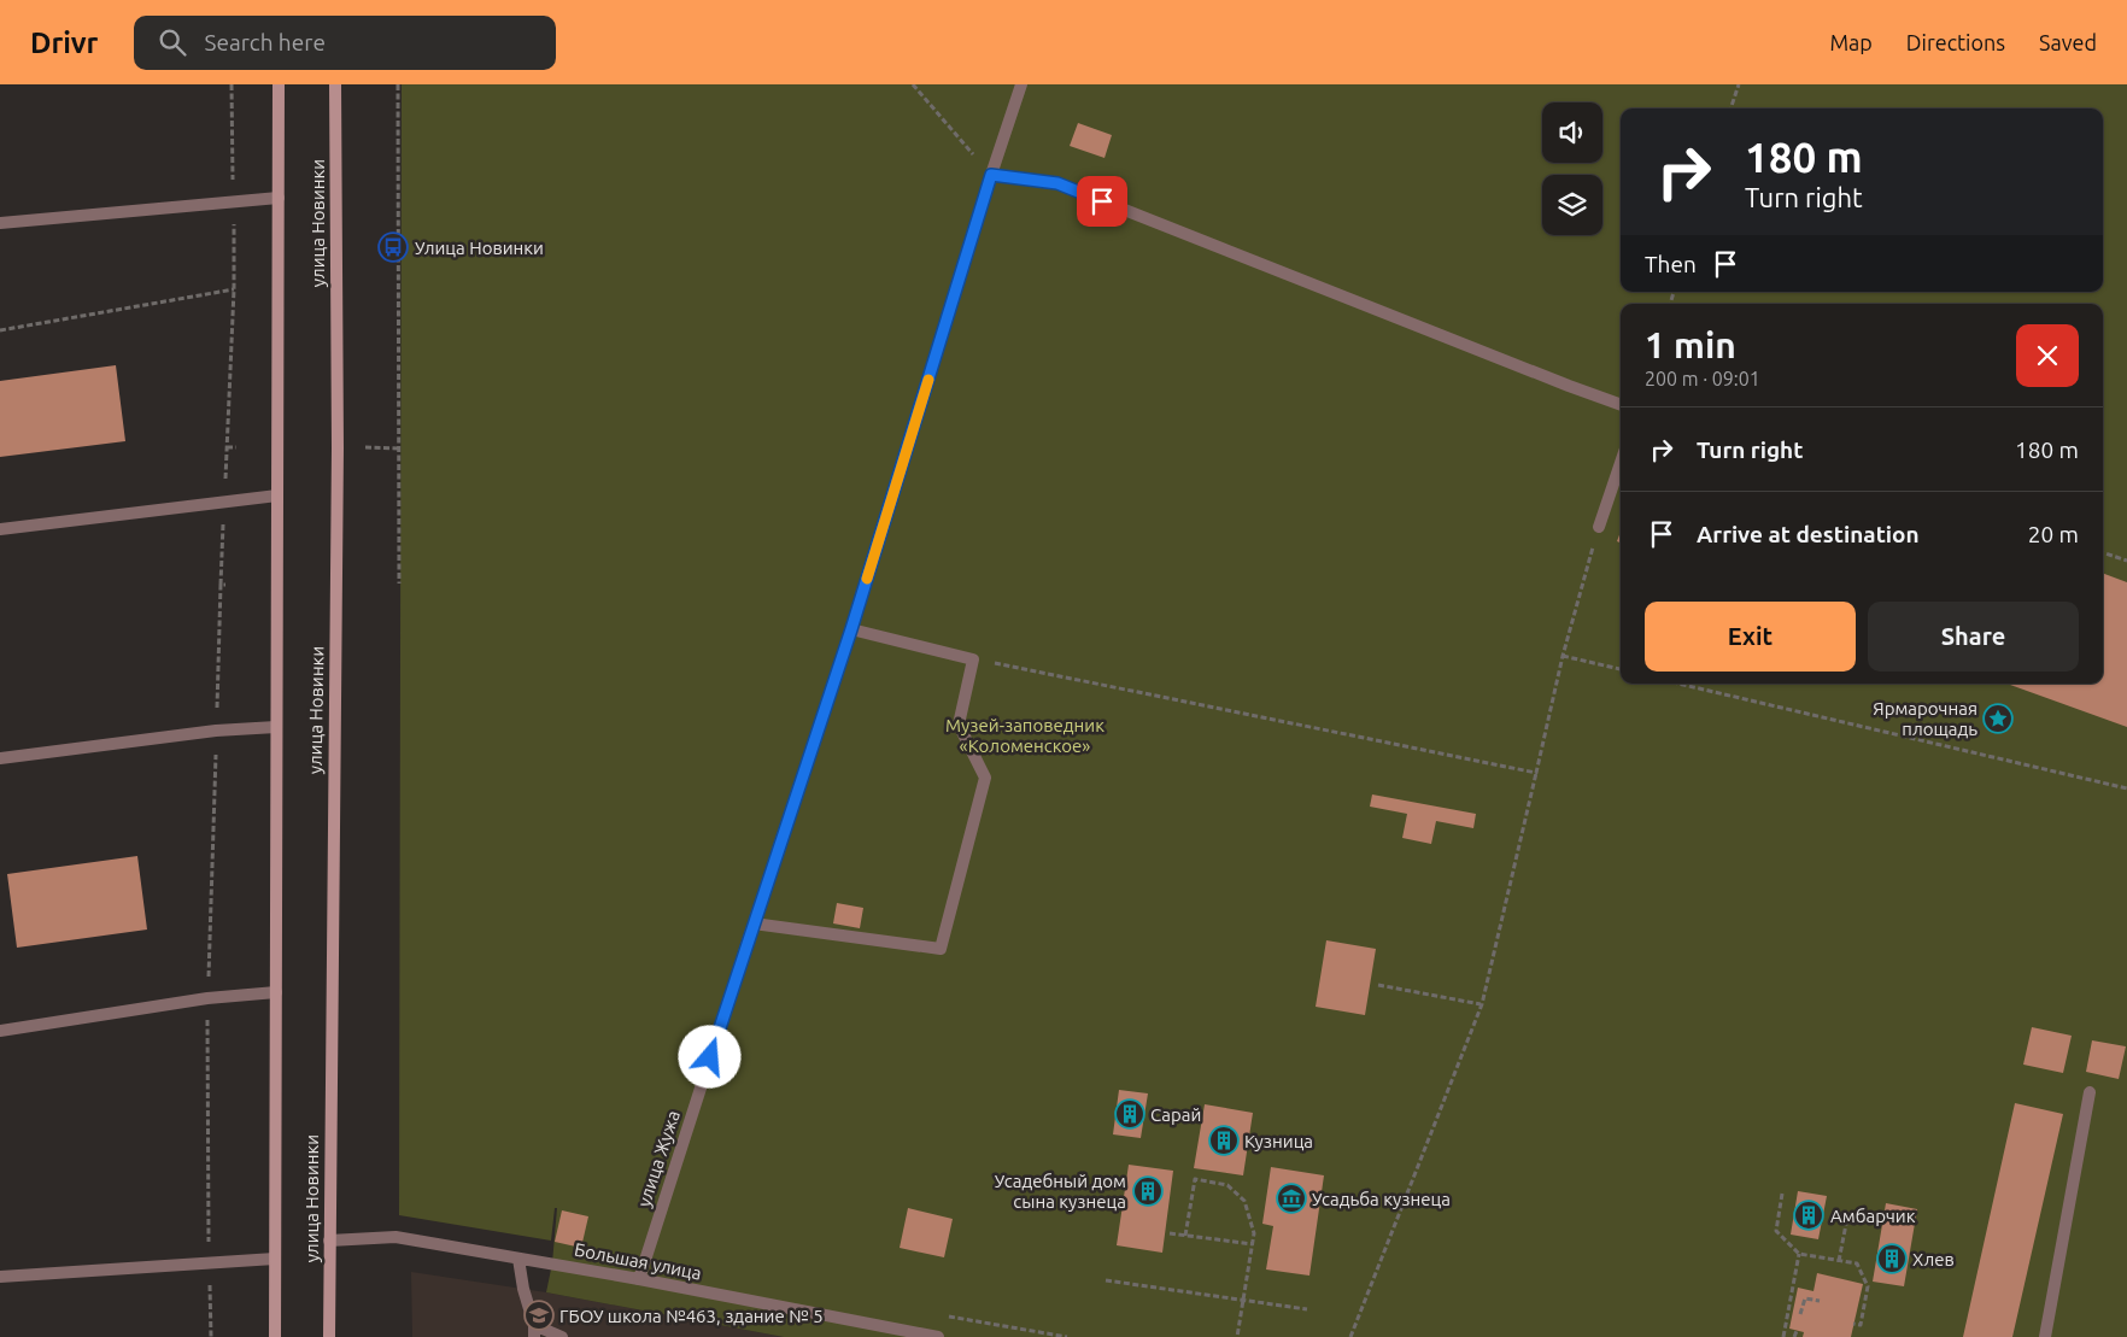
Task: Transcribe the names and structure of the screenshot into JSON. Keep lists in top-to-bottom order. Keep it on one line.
{"streets":{"street":["улица Новинки","улица Жужа","Большая улица"]},"crossings":[["улица Новинки","Большая улица"],["улица Жужа","Большая улица"]],"parks":["Музей-заповедник «Коломенское»"],"places":{"bus stop":["Улица Новинки"],"place":["Ярмарочная площадь"],"building":["Сарай","Кузница","Усадебный дом сына кузнеца","Амбарчик","Хлев"],"museum":["Усадьба кузнеца"],"school or university":["ГБОУ школа №463, здание № 5"]},"page":{"header":"Drivr","search":"Search here","nav":["Map","Directions","Saved"],"turn":["180 m","Turn right"],"then":"Then","heading":["1 min","200 m · 09:01"],"list":[{"name":"Turn right","value":"180 m"},{"name":"Arrive at destination","value":"20 m"}],"buttons":["Exit","Share"]}}
